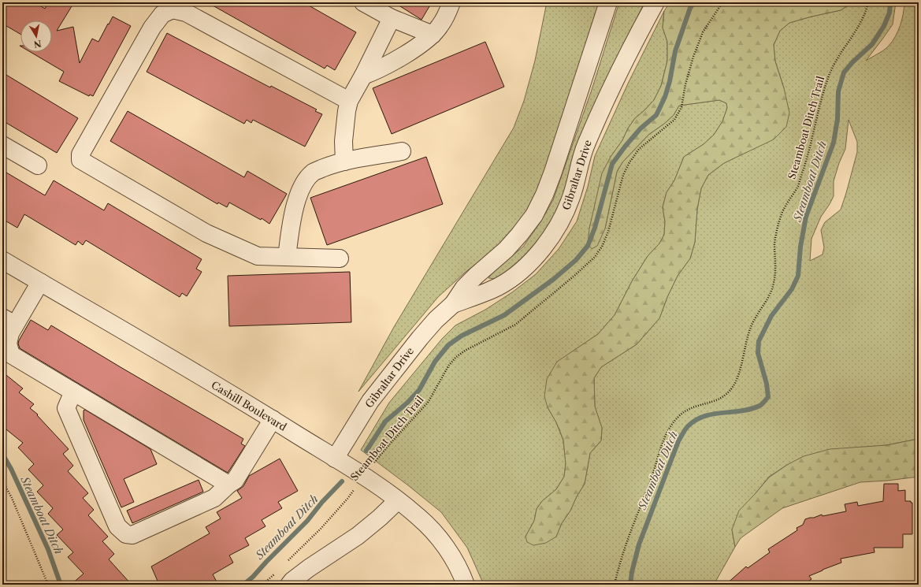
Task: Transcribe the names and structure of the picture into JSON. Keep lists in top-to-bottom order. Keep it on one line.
{"streets":{"street":["Gibraltar Drive","Cashill Boulevard"],"path":["Steamboat Ditch Trail"]},"crossings":[["Steamboat Ditch Trail","Cashill Boulevard"],["Gibraltar Drive","Cashill Boulevard"]],"water":["Steamboat Ditch"],"north":"bottom"}
